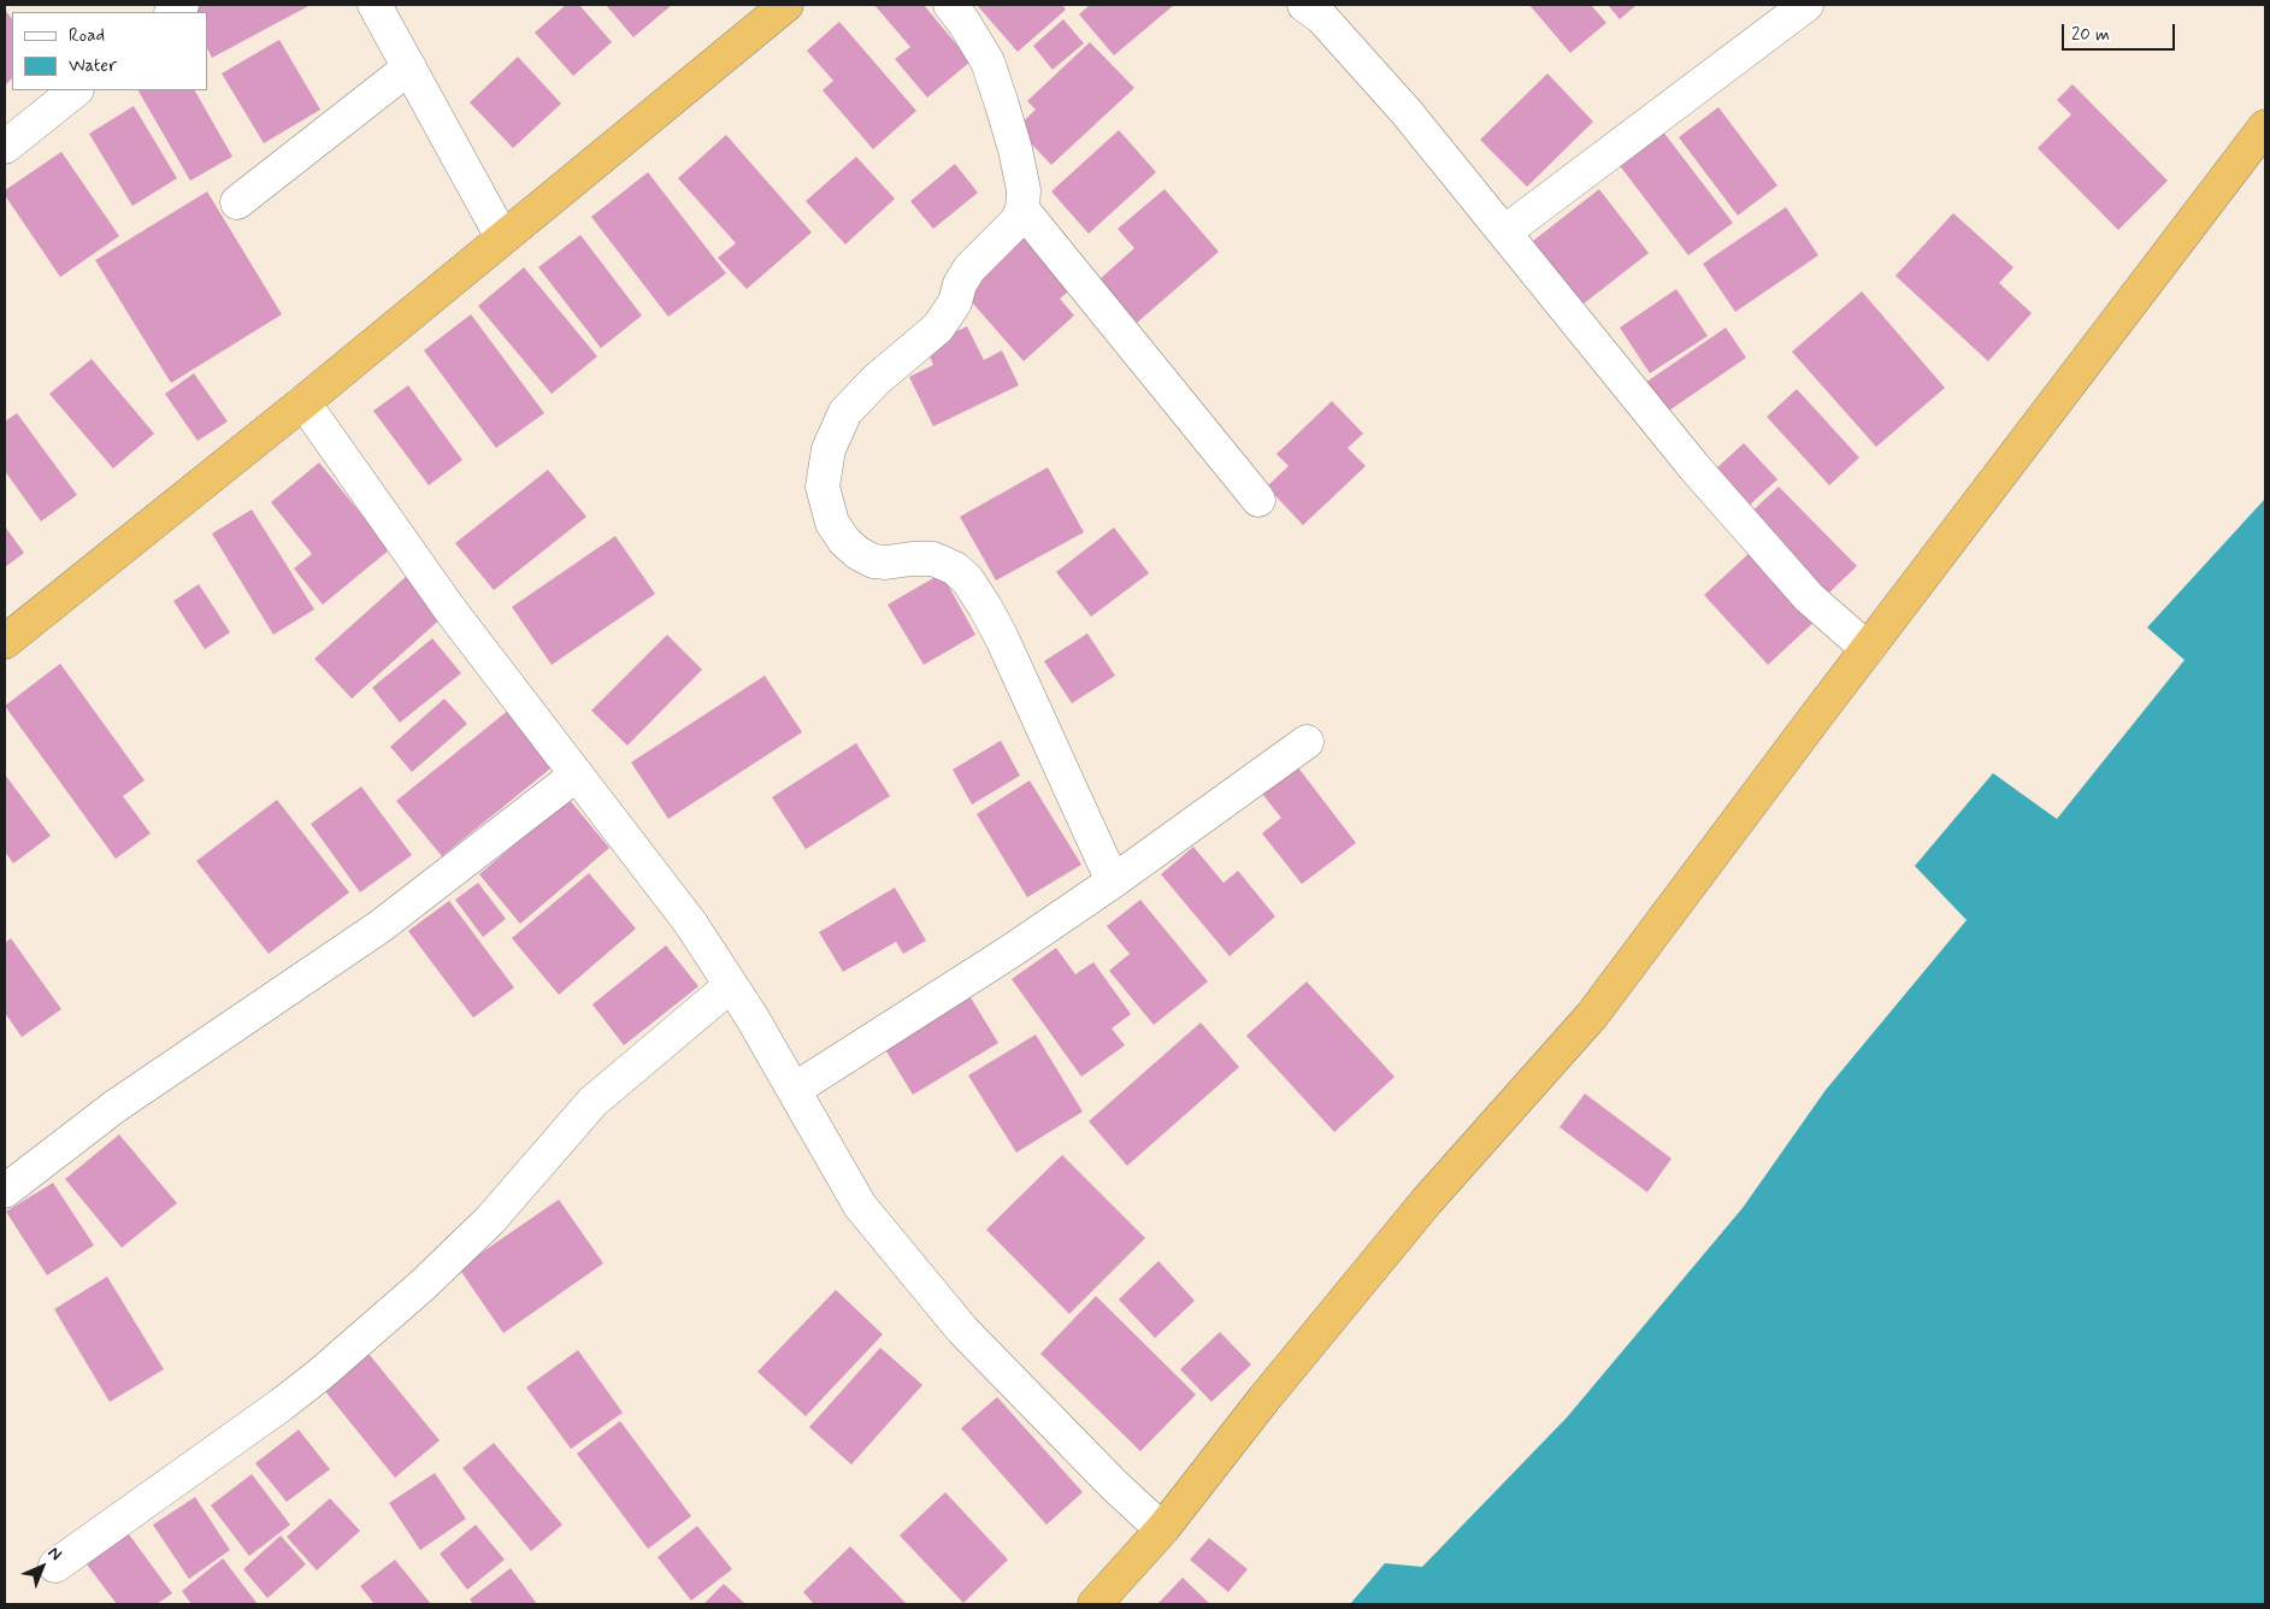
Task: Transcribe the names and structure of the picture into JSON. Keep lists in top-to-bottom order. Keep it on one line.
{"legend":["Road","Water"],"scale_bar":"20 m","north":"top right"}
